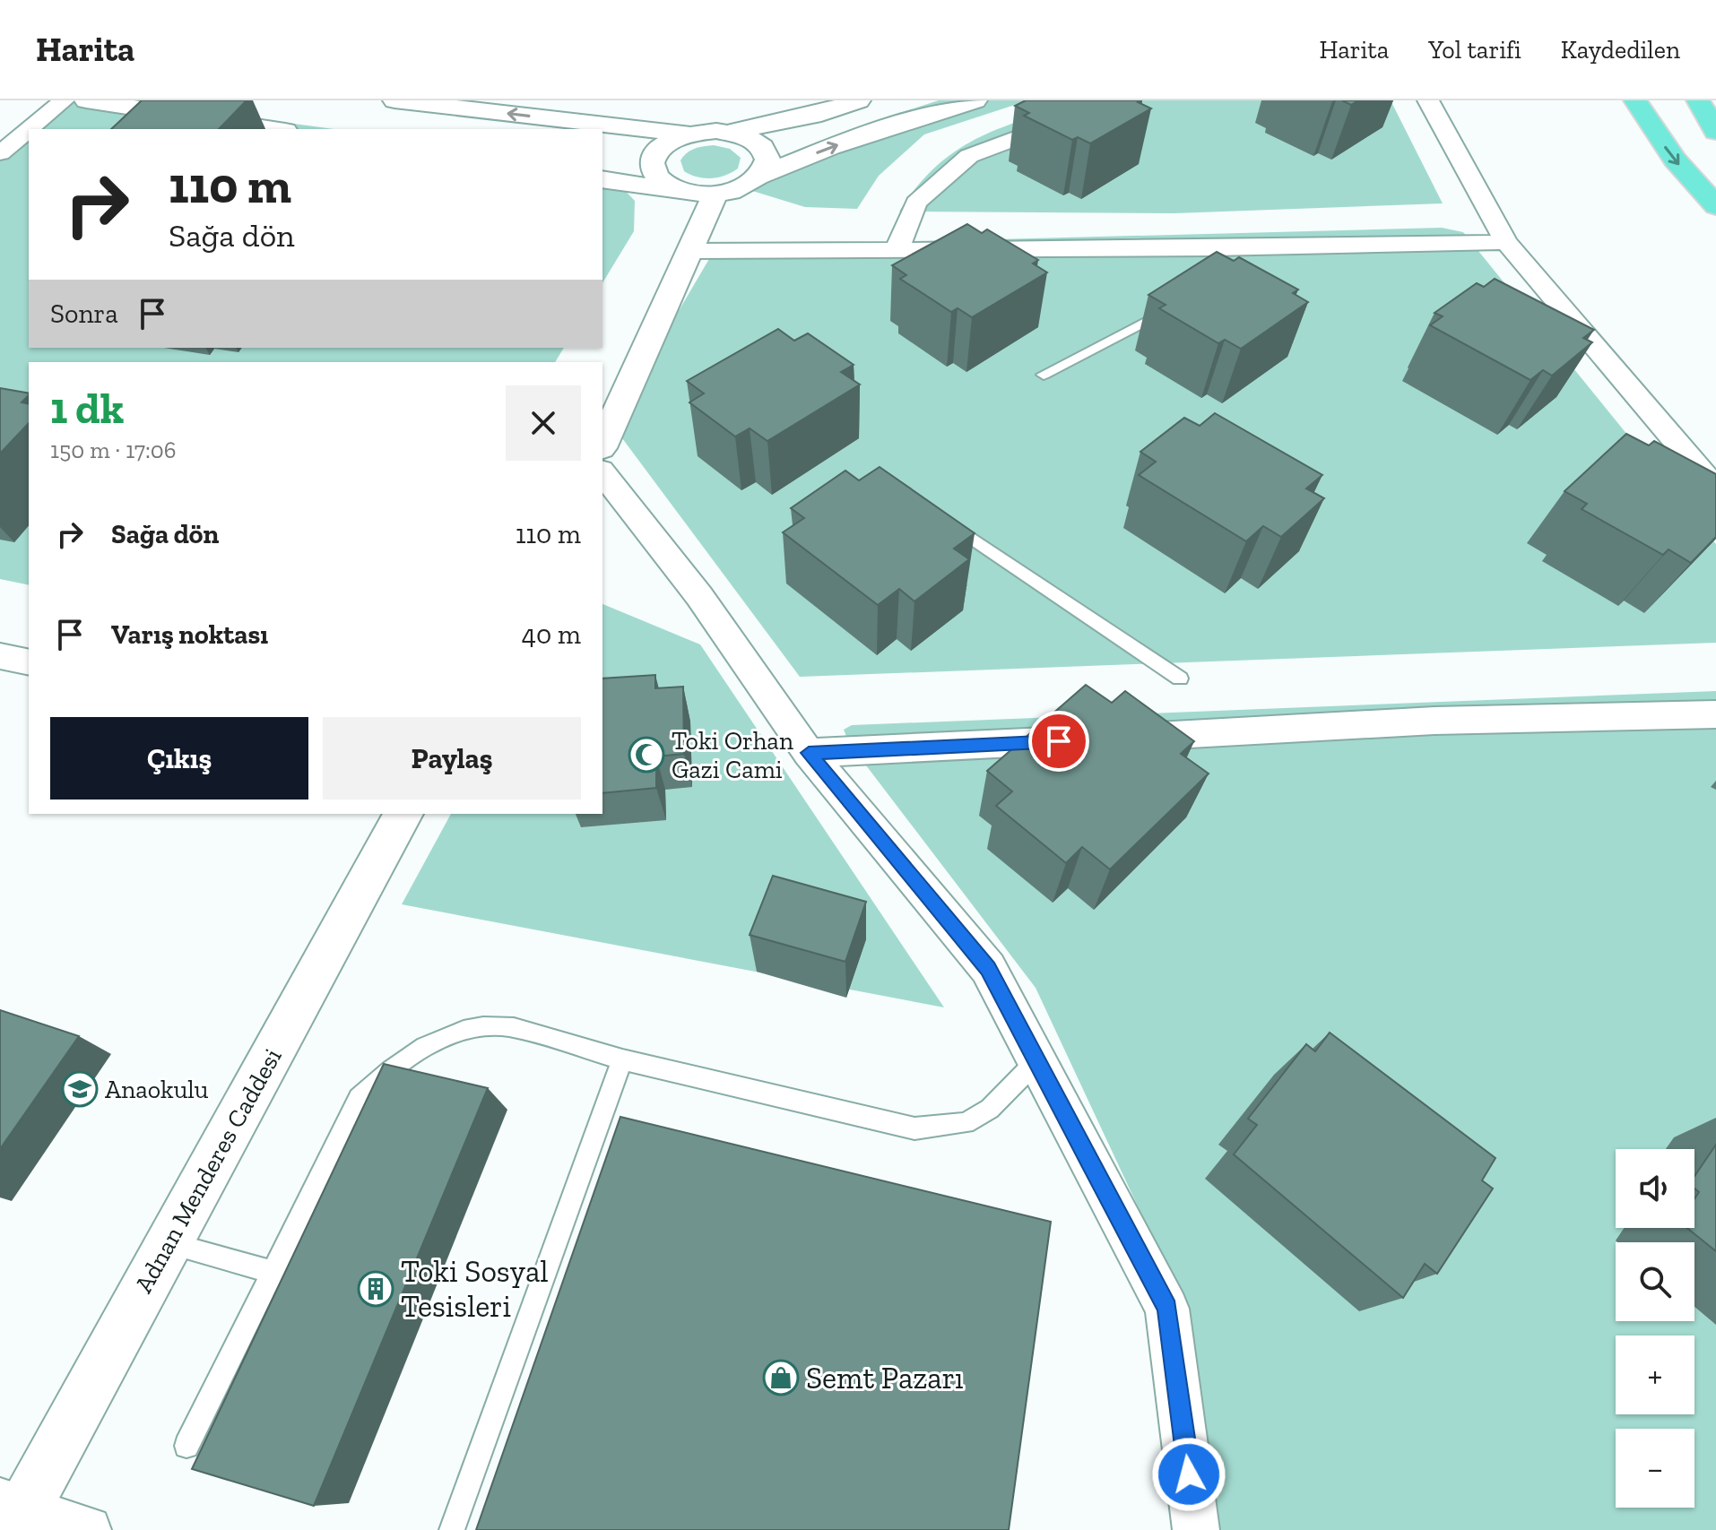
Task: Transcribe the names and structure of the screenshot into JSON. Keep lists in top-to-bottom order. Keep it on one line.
{"streets":{"street":["Adnan Menderes Caddesi"]},"places":{"mosque":["Toki Orhan Gazi Cami"],"school or university":["Anaokulu"],"building":["Toki Sosyal Tesisleri"],"shop":["Semt Pazarı"]},"page":{"header":"Harita","nav":["Harita","Yol tarifi","Kaydedilen"],"turn":["110 m","Sağa dön"],"then":"Sonra","heading":["1 dk","150 m · 17:06"],"list":[{"name":"Sağa dön","value":"110 m"},{"name":"Varış noktası","value":"40 m"}],"buttons":["Çıkış","Paylaş"],"map_buttons":["+","−"]}}
